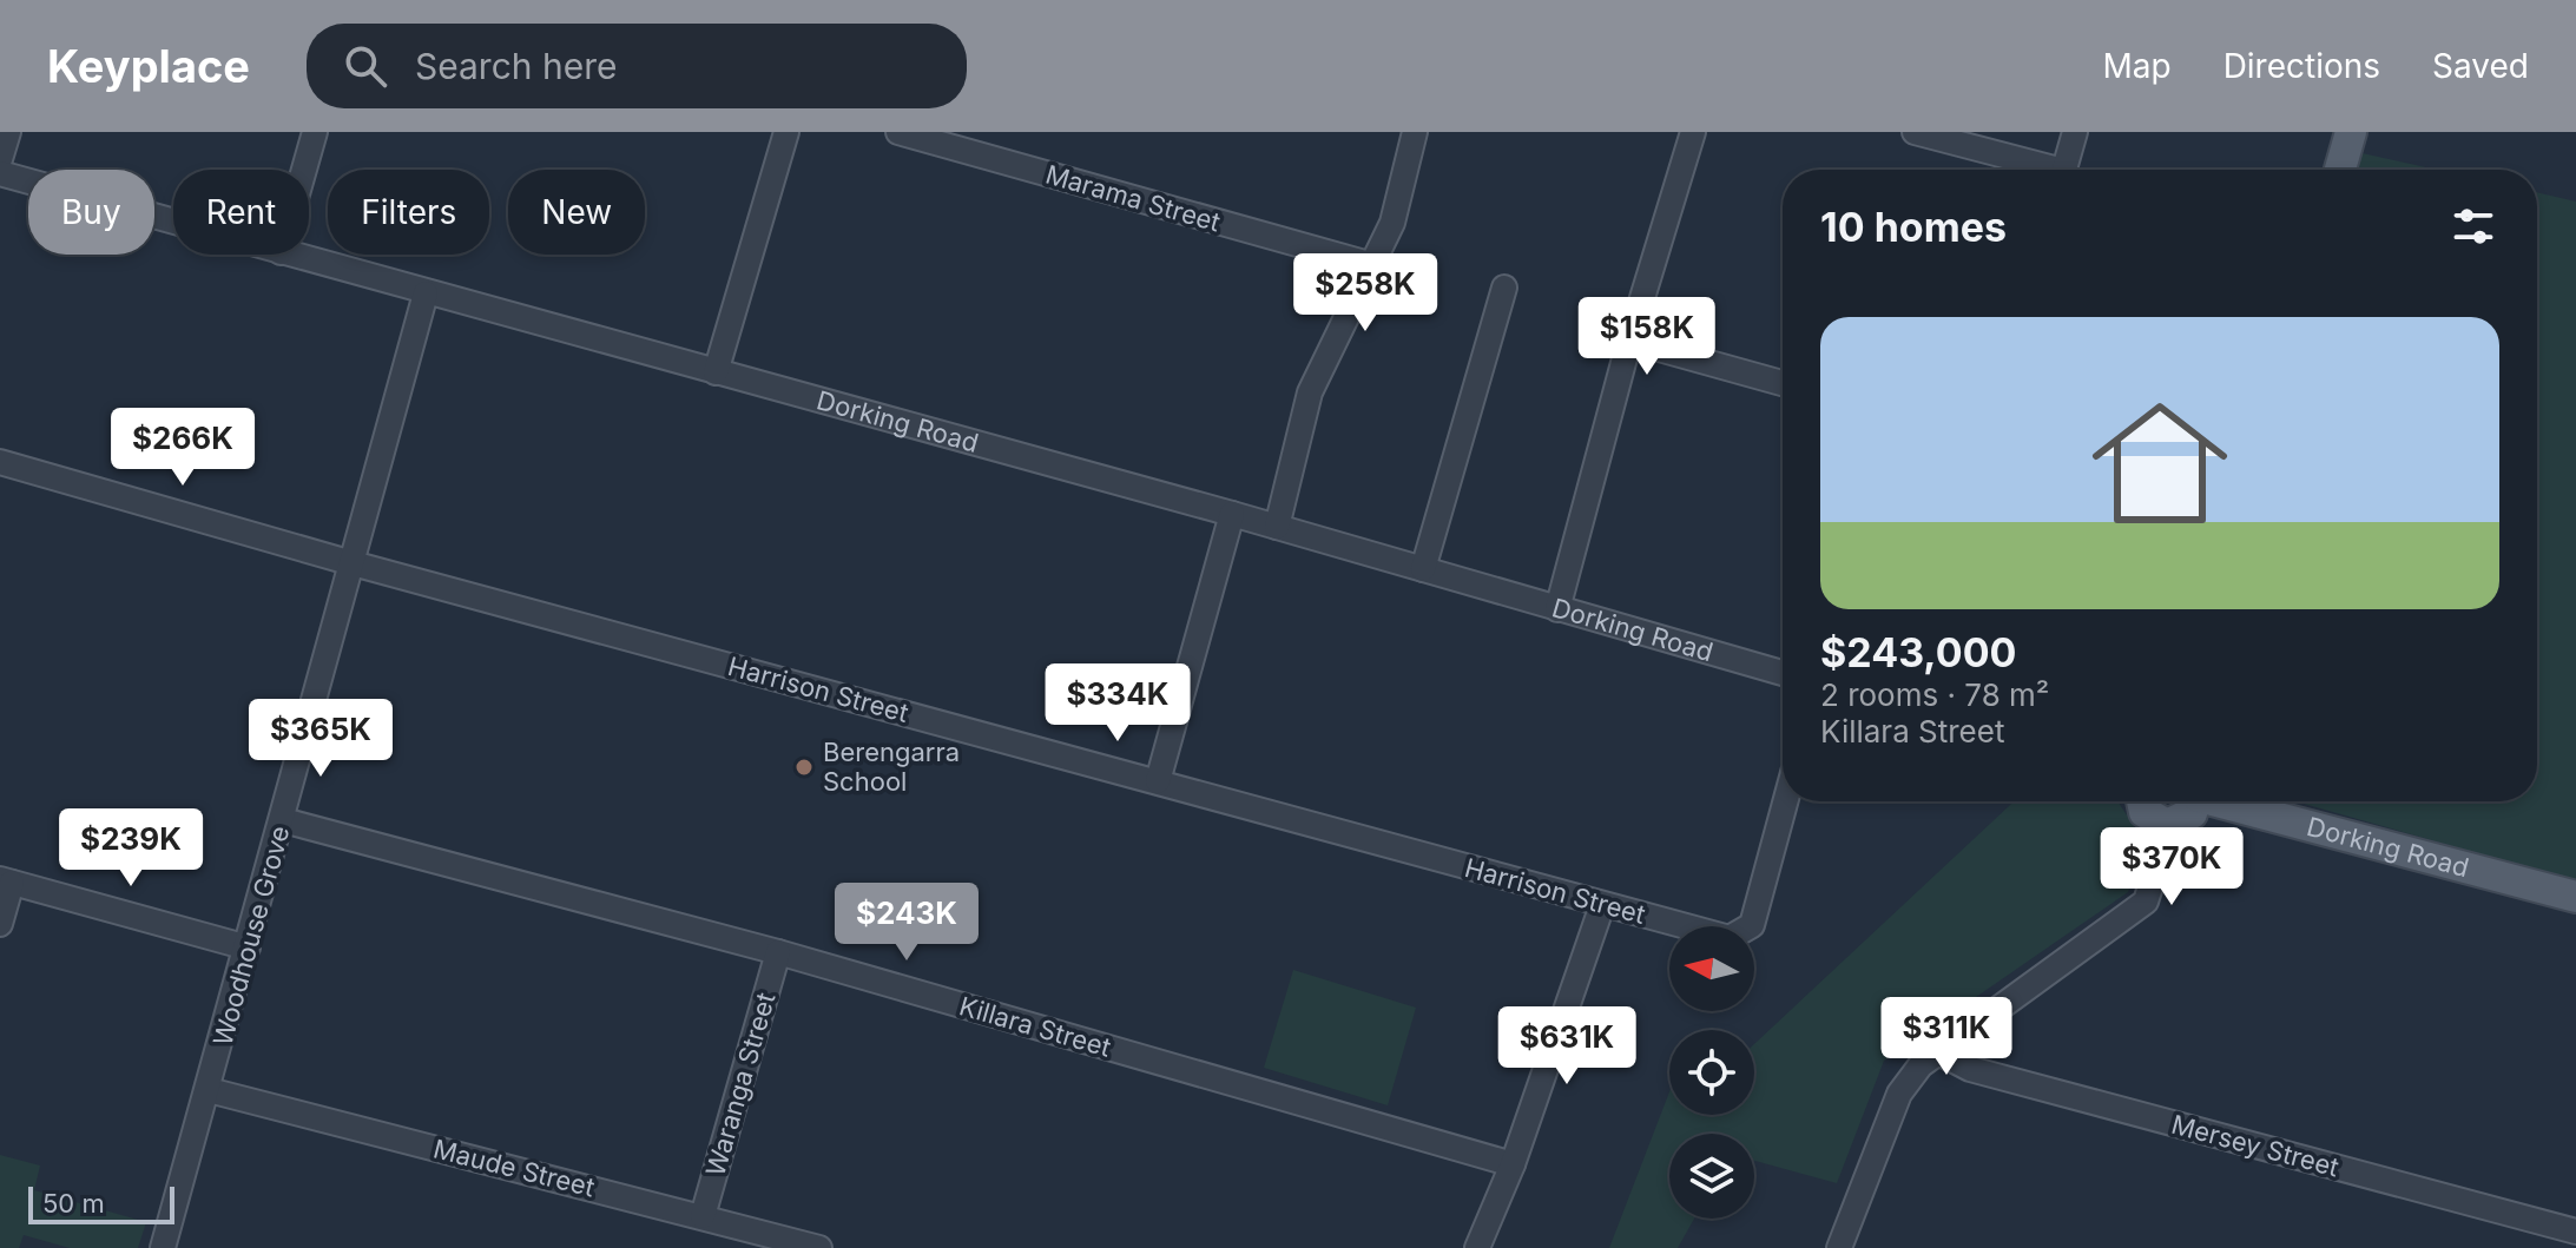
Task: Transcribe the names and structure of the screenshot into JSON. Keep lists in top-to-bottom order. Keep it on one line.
{"streets":{"main road":["Dorking Road"],"street":["Marama Street","Harrison Street","Woodhouse Grove","Killara Street","Waranga Street","Mersey Street","Maude Street"]},"crossings":[["Dorking Road","Woodhouse Grove"],["Harrison Street","Woodhouse Grove"],["Woodhouse Grove","Killara Street"],["Woodhouse Grove","Maude Street"],["Killara Street","Waranga Street"],["Waranga Street","Maude Street"]],"places":["Berengarra School"],"scale_bar":"50 m","north":"left","page":{"header":"Keyplace","search":"Search here","nav":["Map","Directions","Saved"],"chip":["Buy","Rent","Filters","New"],"heading":"10 homes","price":["$258K","$158K","$266K","$334K","$365K","$239K","$370K","$243K","$311K","$631K"],"list":[{"name":"$243,000","note":"2 rooms · 78 m² · Killara Street"}],"scale":"50 m"}}
